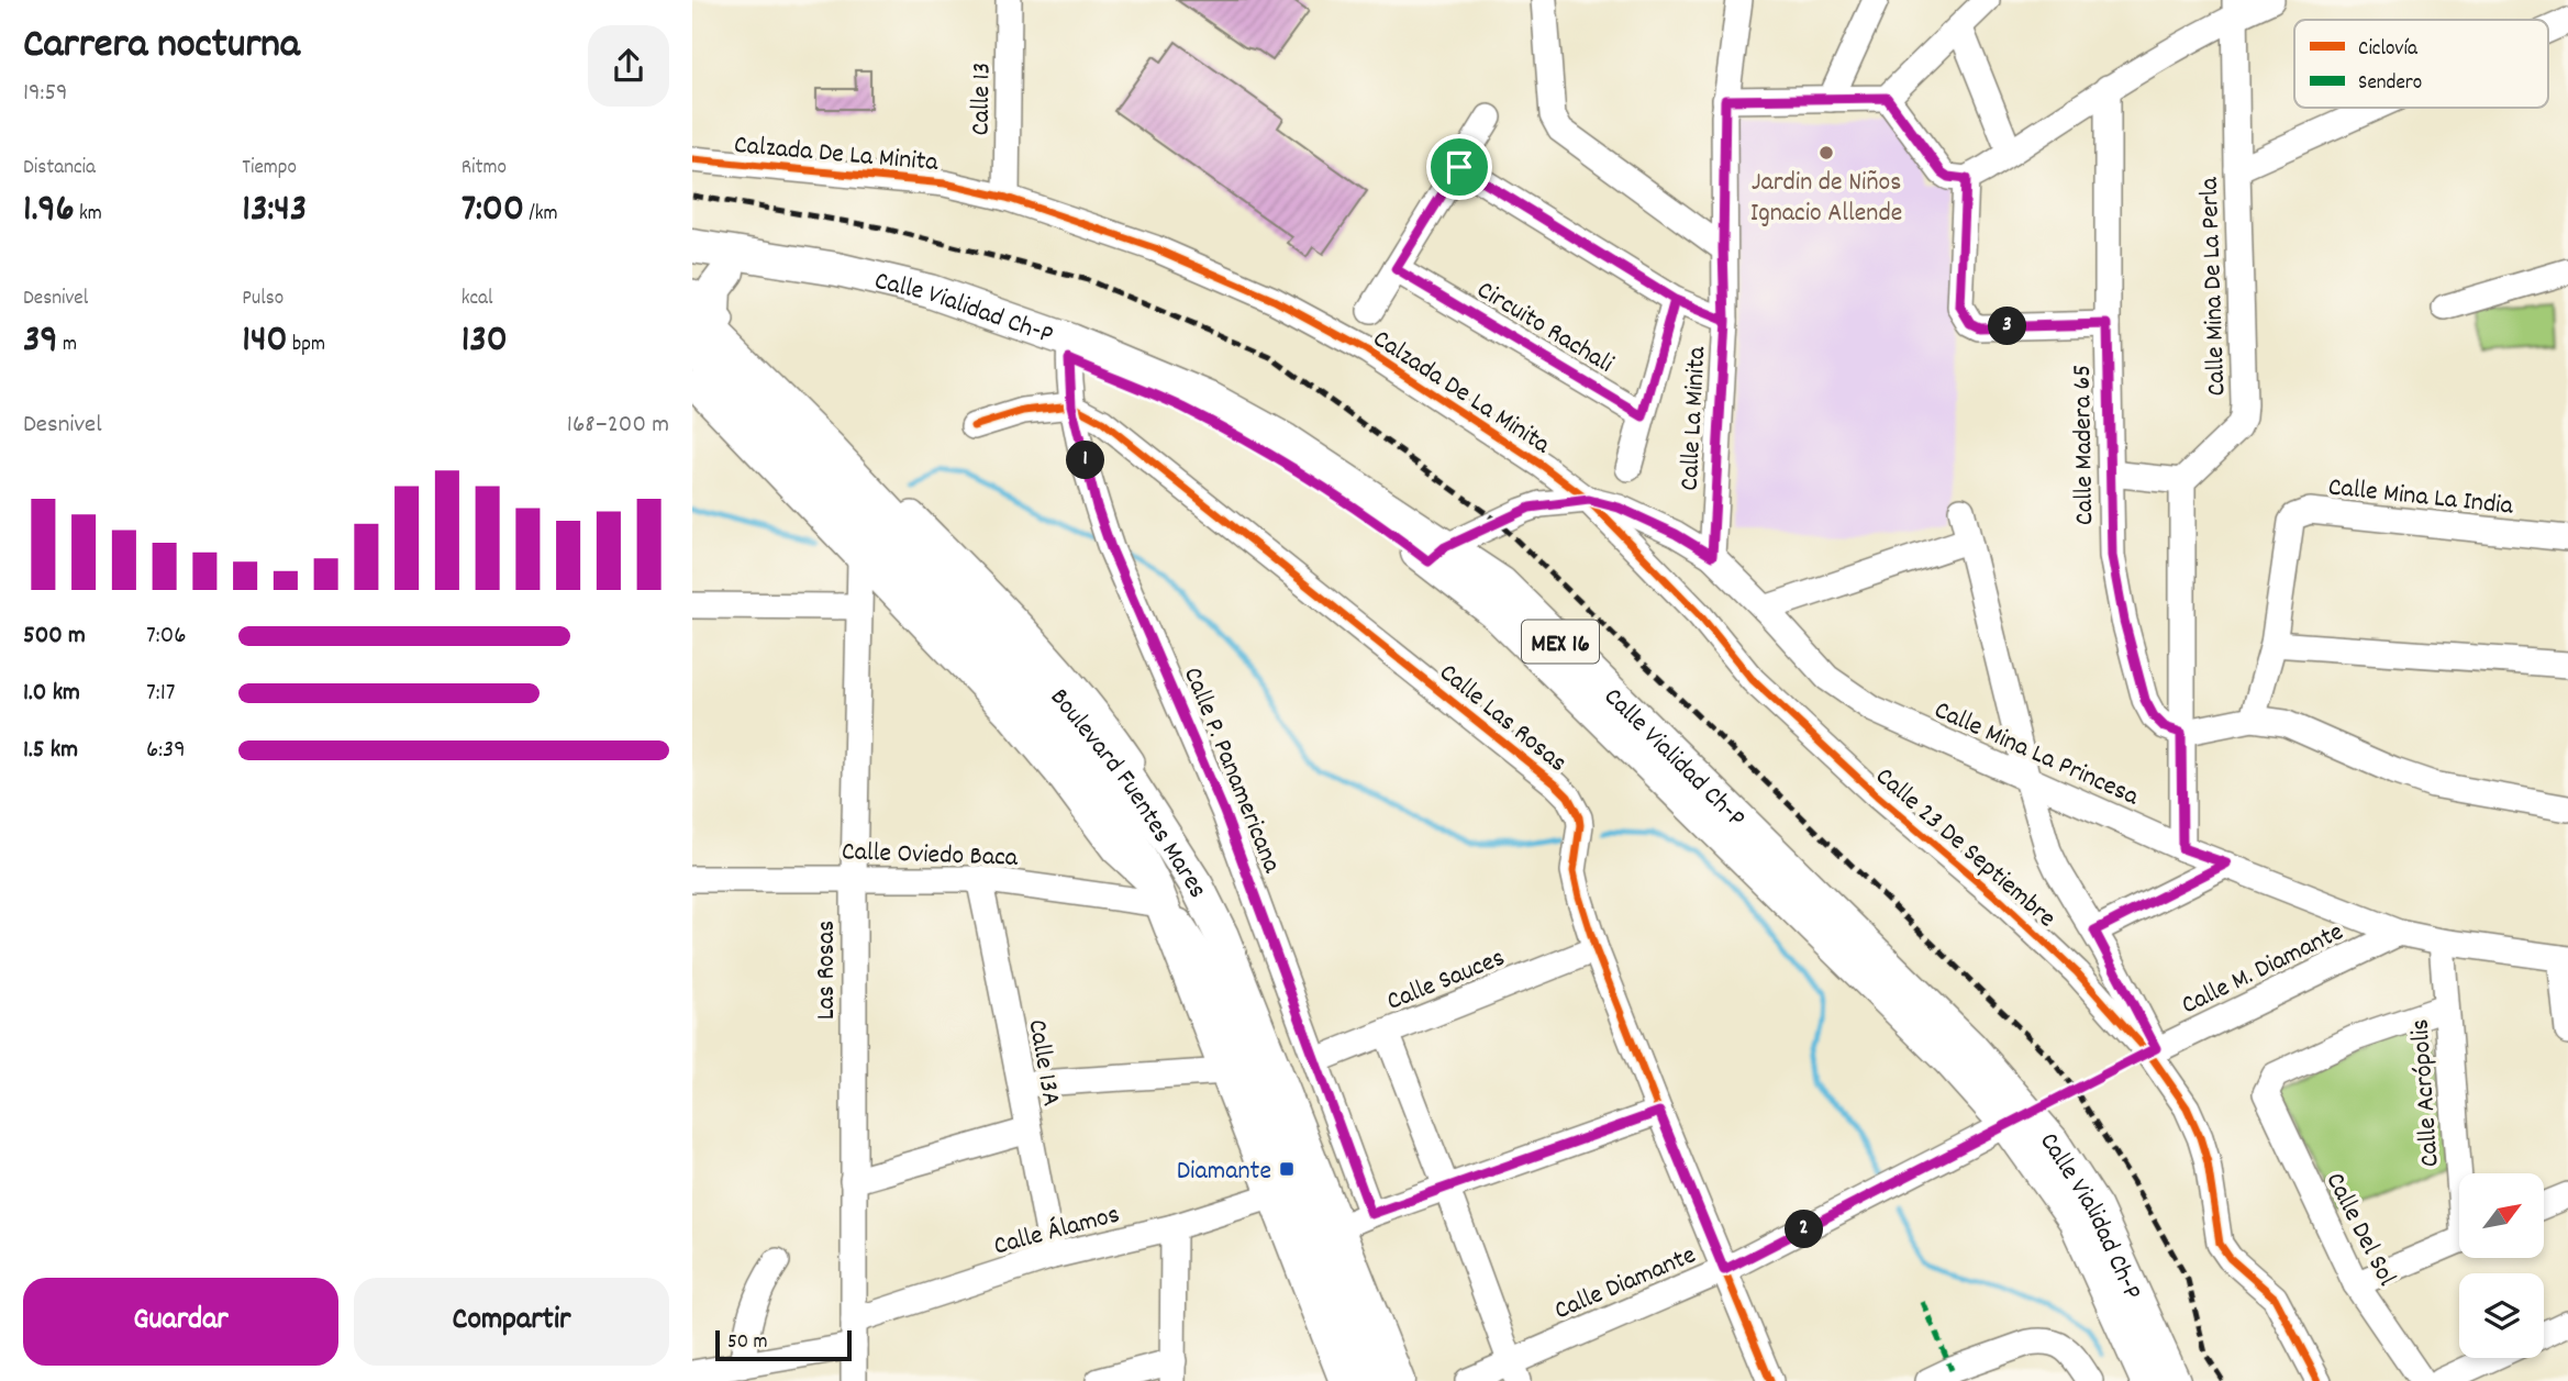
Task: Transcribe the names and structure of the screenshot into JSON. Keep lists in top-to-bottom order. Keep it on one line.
{"streets":{"main road":["Calle Vialidad Ch-P","MEX 16","Boulevard Fuentes Mares"],"street":["Calle 13","Calzada De La Minita","Calle Mina De La Perla","Circuito Rachali","Calle La Minita","Calle Madera 65","Calle Mina La India","Calle Las Rosas","Calle Mina La Princesa","Calle P. Panamericana","Calle 23 De Septiembre","Calle Oviedo Baca","Calle M. Diamante","Las Rosas","Calle Sauces","Calle 13A","Calle Acrópolis","Calle Álamos","Calle Del Sol","Calle Diamante"]},"crossings":[["Calle 13","Calzada De La Minita"],["Calzada De La Minita","Calle Vialidad Ch-P"],["Calzada De La Minita","Calle La Minita"],["Calzada De La Minita","Calle Mina La Princesa"],["Calzada De La Minita","Calle 23 De Septiembre"],["Calle Vialidad Ch-P","Calle P. Panamericana"],["Calle Vialidad Ch-P","Calle Diamante"],["Calle La Minita","Calle Mina La Princesa"],["Calle Las Rosas","Calle P. Panamericana"],["Calle Las Rosas","Calle Sauces"],["Calle Las Rosas","Calle Diamante"],["Calle Mina La Princesa","Calle M. Diamante"],["Calle Mina La Princesa","Calle Acrópolis"],["Calle P. Panamericana","Calle Sauces"],["Boulevard Fuentes Mares","Calle Oviedo Baca"],["Boulevard Fuentes Mares","Calle Álamos"],["Calle 23 De Septiembre","Calle M. Diamante"],["Calle Oviedo Baca","Las Rosas"],["Calle Oviedo Baca","Calle 13A"],["Las Rosas","Calle Álamos"],["Calle 13A","Calle Álamos"],["Calle Acrópolis","Calle Del Sol"]],"places":{"other":["Jardin de Niños Ignacio Allende"],"transit":["Diamante"]},"legend":["Ciclovía","Sendero"],"scale_bar":"50 m","north":"top right","page":{"heading":["Carrera nocturna","19:59"],"stats":[["Distancia","1.96 km"],["Tiempo","13:43"],["Ritmo","7:00 /km"],["Desnivel","39 m"],["Pulso","140 bpm"],["kcal","130"]],"pins":["3","1","2"],"chart":["Desnivel","168–200 m"],"list":[{"name":"500 m","note":"7:06"},{"name":"1.0 km","note":"7:17"},{"name":"1.5 km","note":"6:39"}],"buttons":["Guardar","Compartir"],"scale":"50 m"}}
